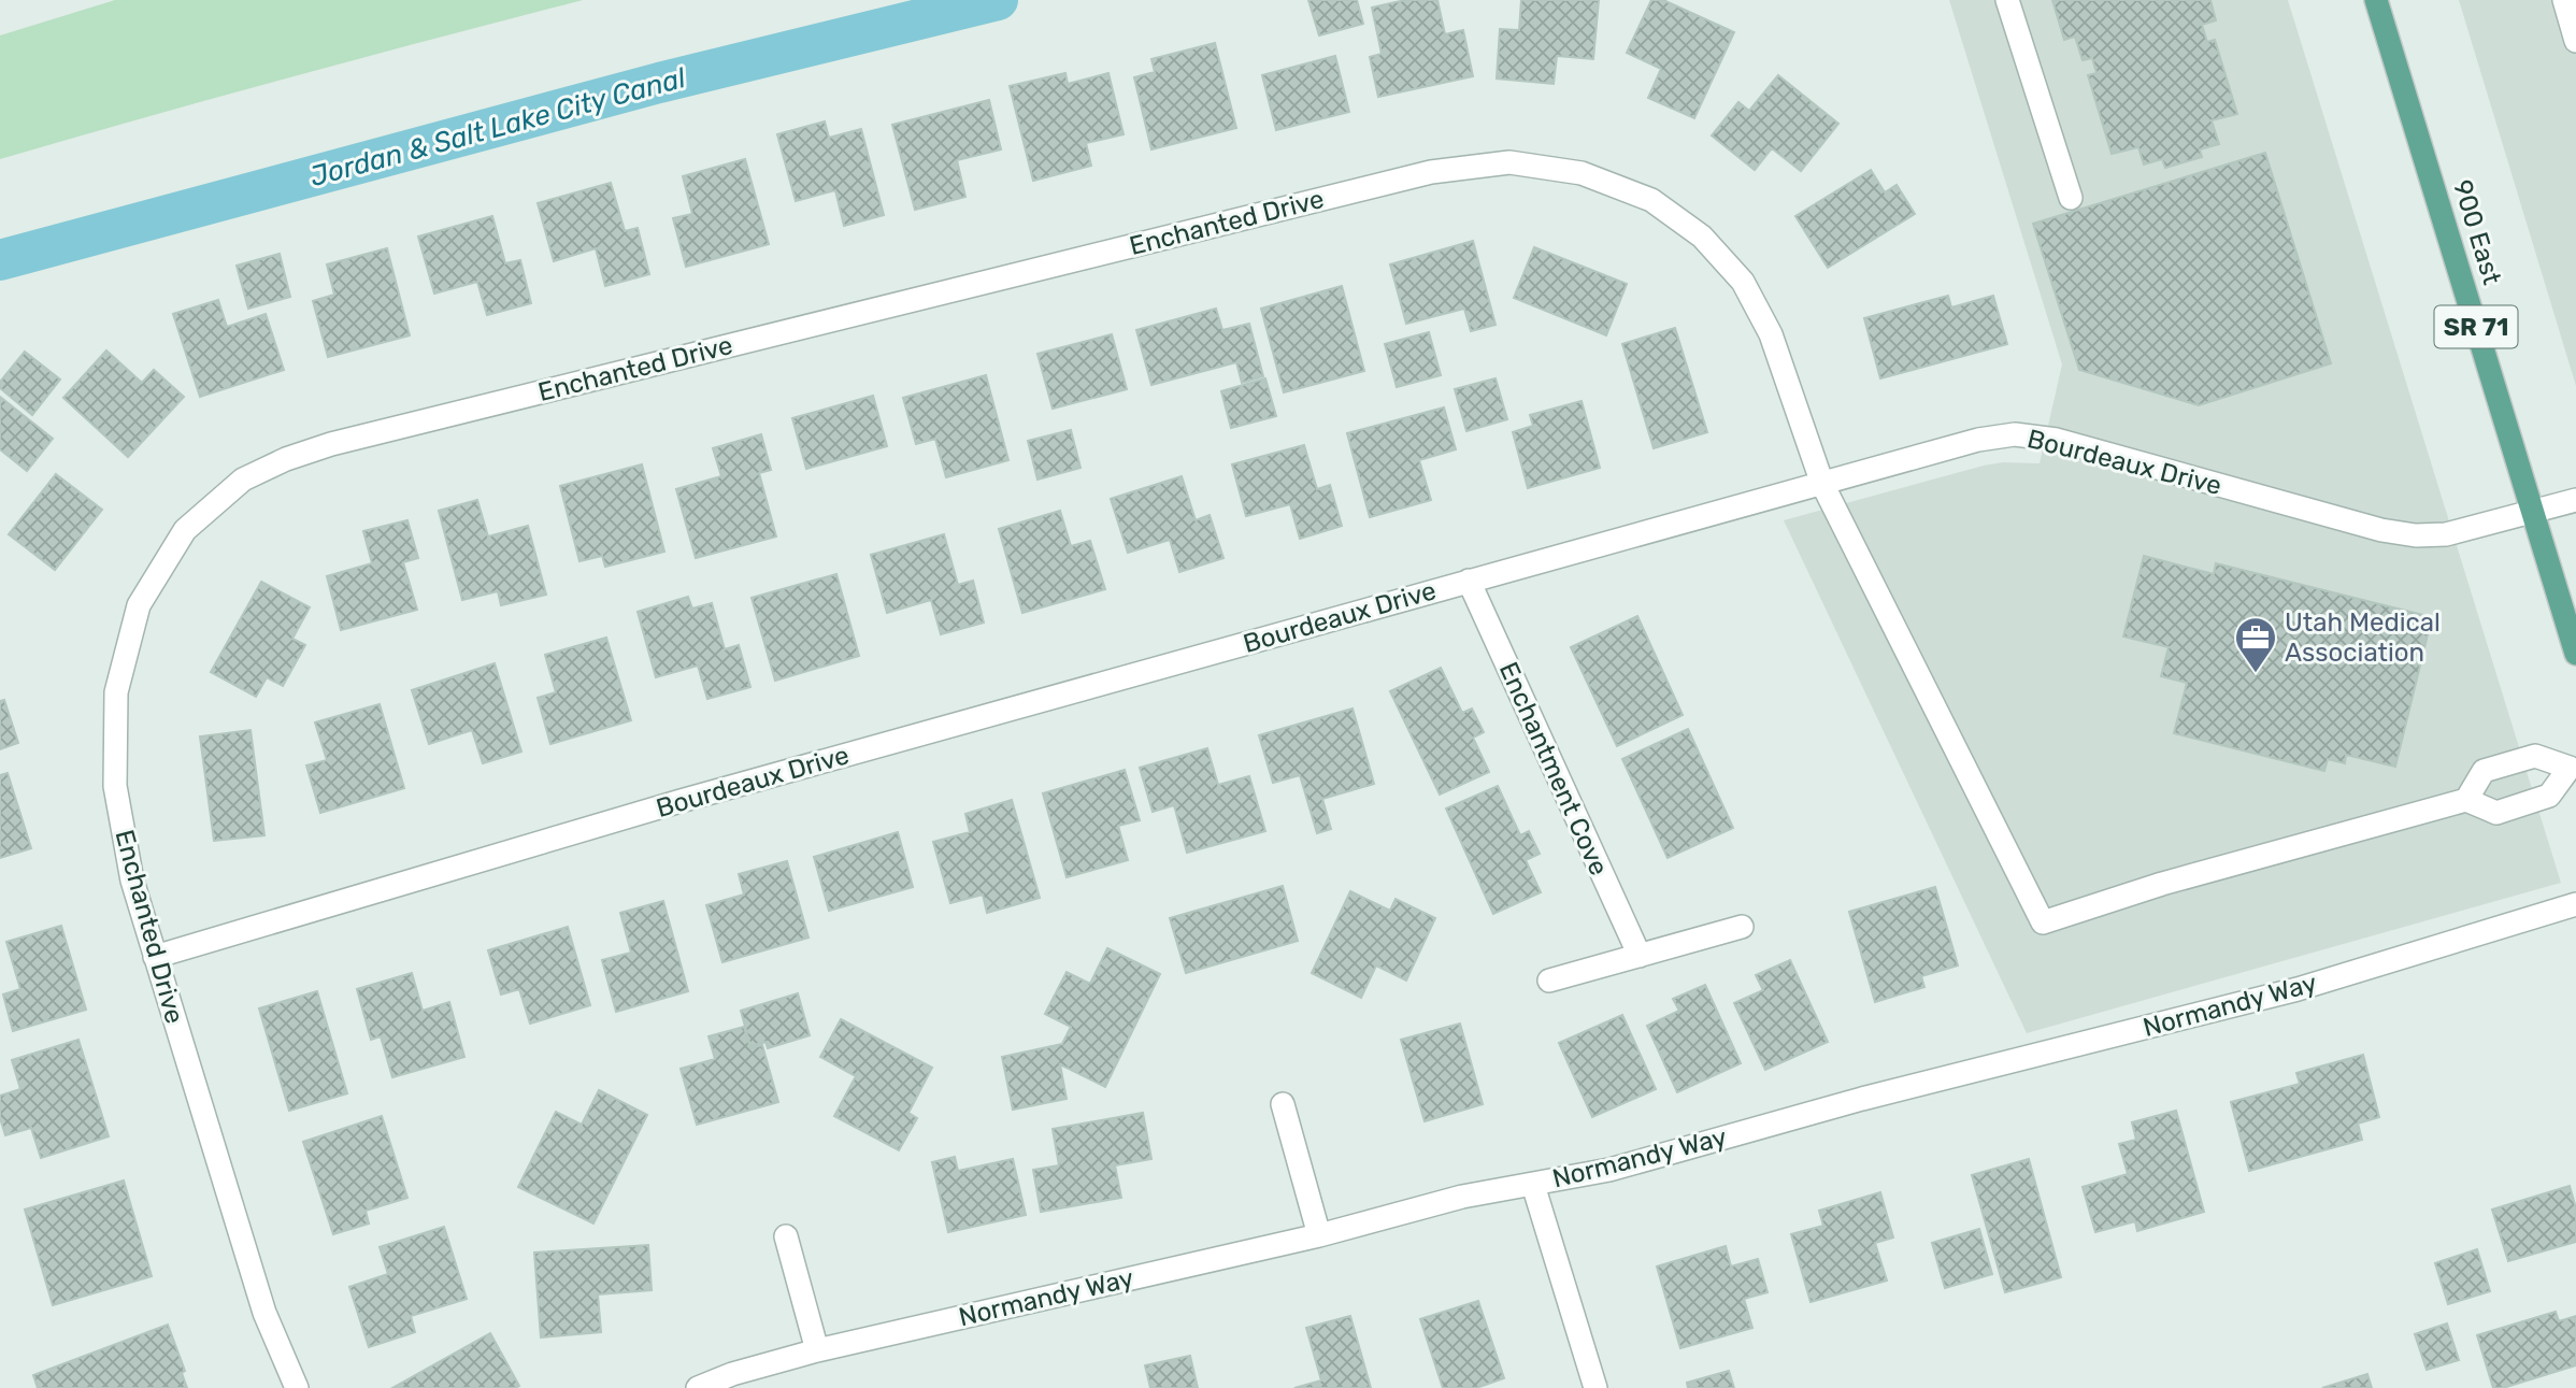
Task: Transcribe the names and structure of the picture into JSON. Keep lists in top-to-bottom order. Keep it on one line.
{"streets":{"main road":["900 East","SR 71"],"street":["Enchanted Drive","Bourdeaux Drive","Enchantment Cove","Normandy Way"]},"crossings":[["Enchanted Drive","Bourdeaux Drive"],["900 East","Bourdeaux Drive"],["Bourdeaux Drive","Enchantment Cove"]],"water":["Jordan & Salt Lake City Canal"],"places":{"office":["Utah Medical Association"]}}
